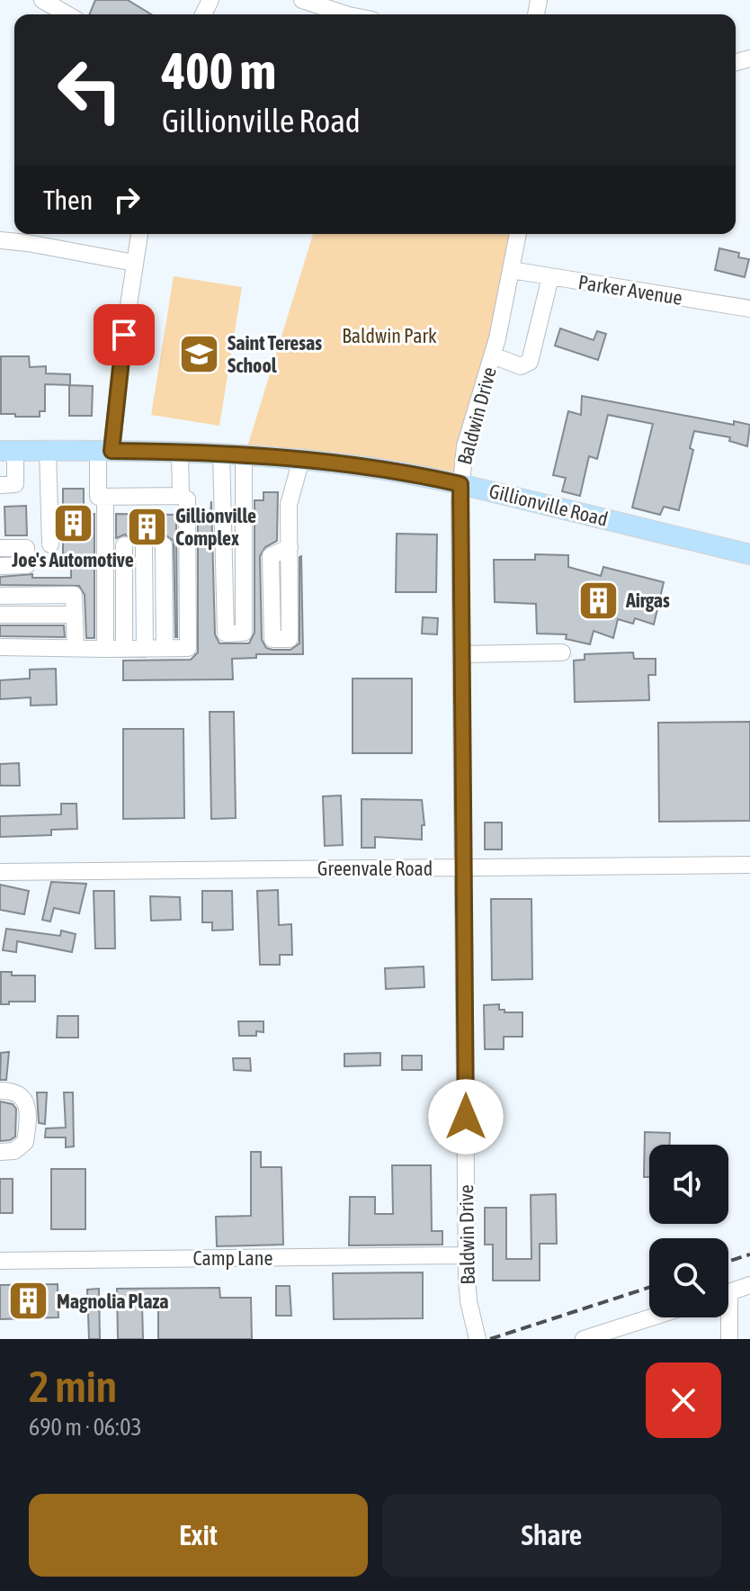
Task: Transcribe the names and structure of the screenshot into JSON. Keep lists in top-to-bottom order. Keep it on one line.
{"streets":{"main road":["Gillionville Road"],"street":["Parker Avenue","Baldwin Drive","Greenvale Road","Camp Lane"]},"crossings":[["Parker Avenue","Baldwin Drive"],["Baldwin Drive","Gillionville Road"],["Baldwin Drive","Greenvale Road"],["Baldwin Drive","Camp Lane"]],"parks":["Baldwin Park"],"places":{"school or university":["Saint Teresas School"],"building":["Joe's Automotive","Gillionville Complex","Airgas","Magnolia Plaza"]},"page":{"turn":["400 m","Gillionville Road"],"then":"Then","heading":["2 min","690 m · 06:03"],"buttons":["Exit","Share"]}}
